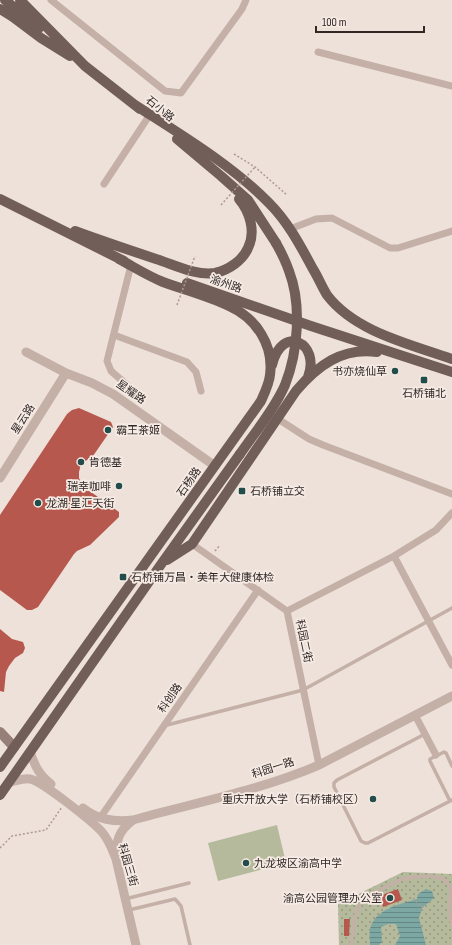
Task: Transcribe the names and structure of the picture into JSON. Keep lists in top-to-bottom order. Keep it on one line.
{"streets":{"main road":["石小路","渝州路","石杨路"],"street":["星耀路","星云路","科园二街","科创路","科园一路","科园三街"]},"crossings":[["渝州路","石杨路"],["星耀路","星云路"],["星耀路","石杨路"],["科园二街","科创路"],["科园二街","科园一路"]],"places":{"other":["书亦烧仙草","霸王茶姬","肯德基","瑞幸咖啡","龙湖·星汇天街","重庆开放大学（石桥铺校区）","九龙坡区渝高中学","渝高公园管理办公室"],"transit":["石桥铺北","石桥铺立交","石桥铺万昌‧美年大健康体检"]},"scale_bar":"100 m"}
